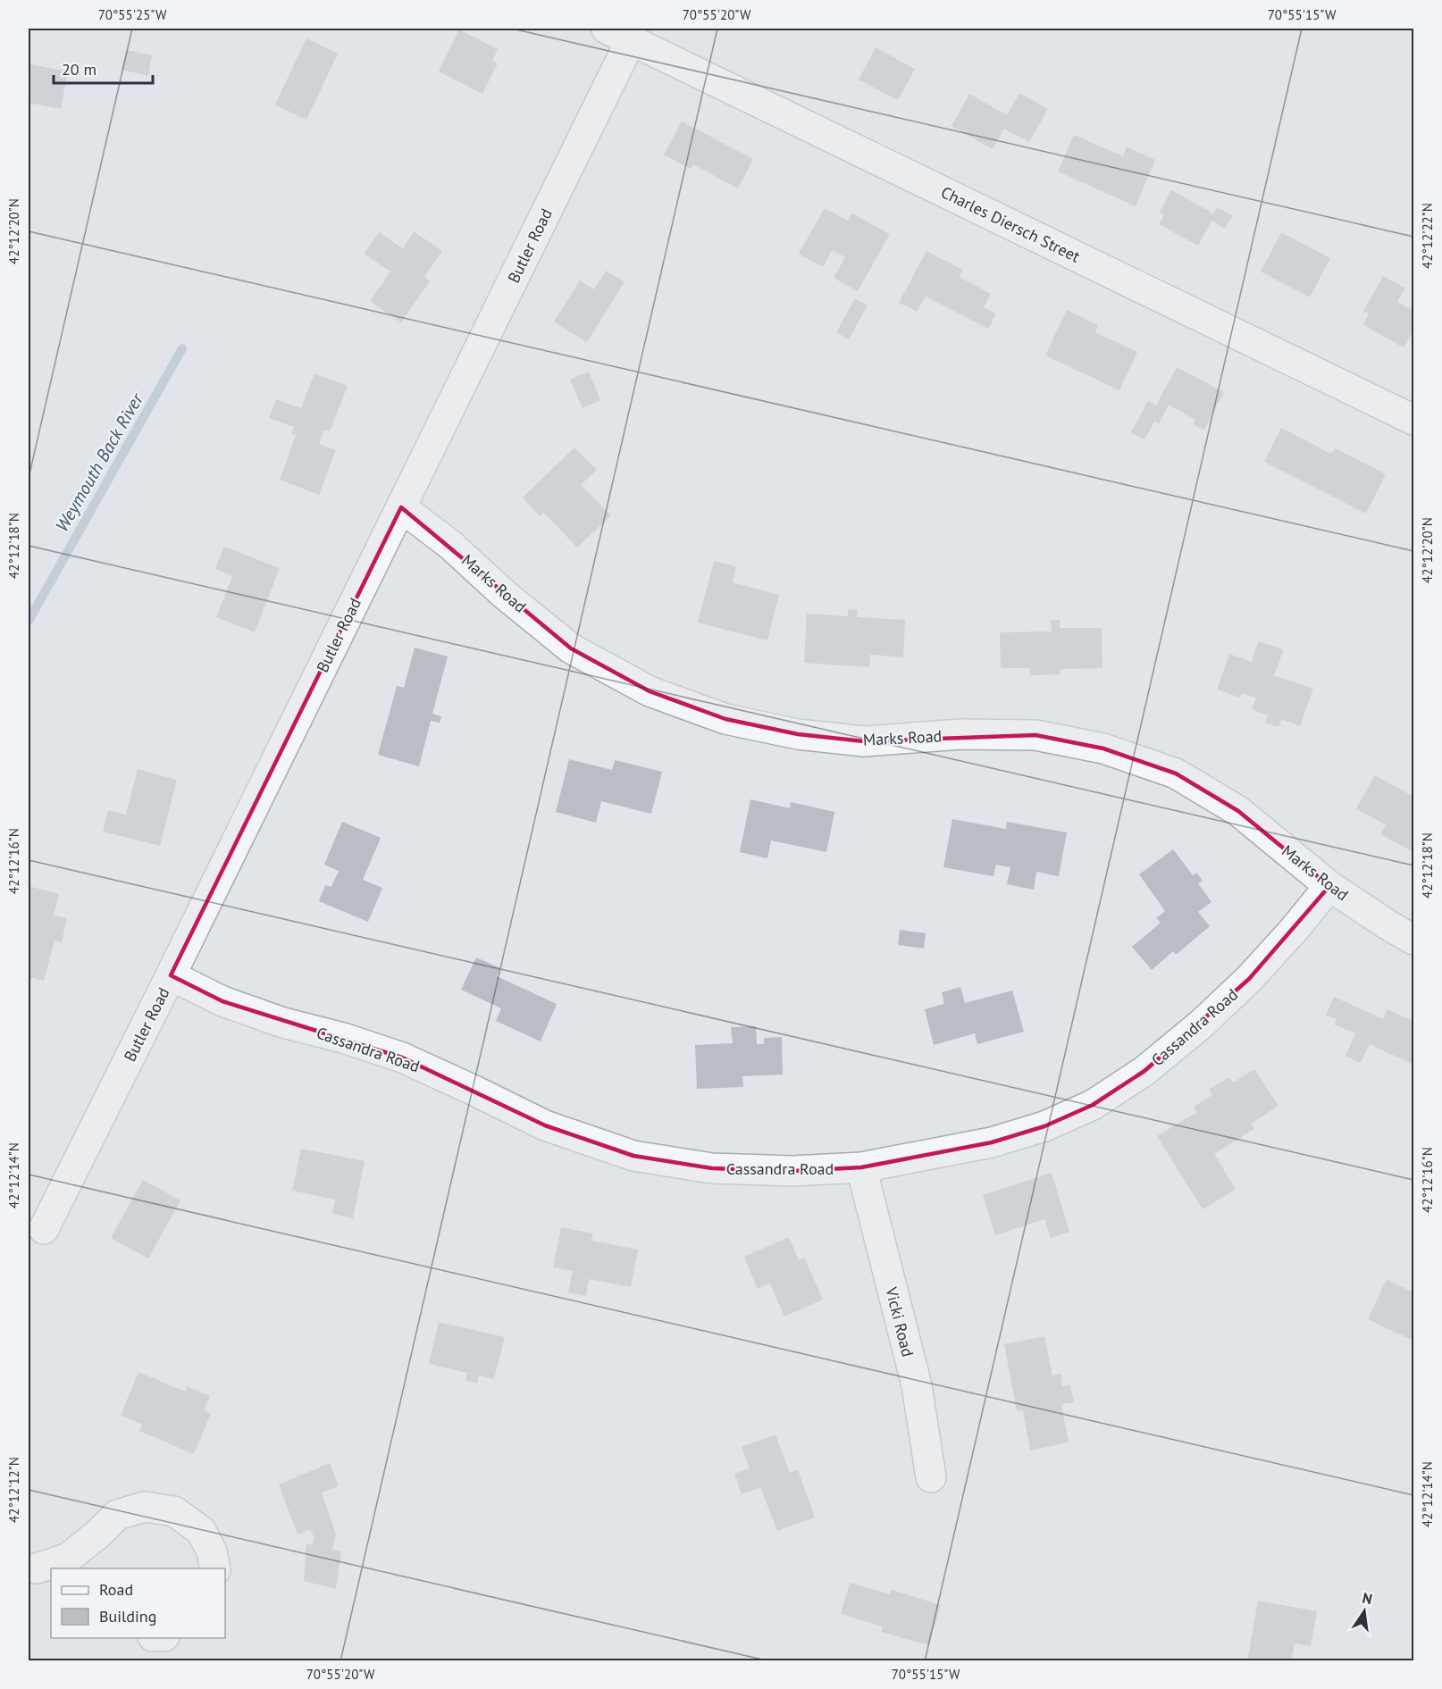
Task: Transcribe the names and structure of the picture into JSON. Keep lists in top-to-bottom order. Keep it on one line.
{"streets":{"street":["Charles Diersch Street","Butler Road","Marks Road","Cassandra Road","Vicki Road"]},"crossings":[["Charles Diersch Street","Butler Road"],["Butler Road","Marks Road"],["Butler Road","Cassandra Road"],["Marks Road","Cassandra Road"],["Cassandra Road","Vicki Road"]],"water":["Weymouth Back River"],"legend":["Road","Building"],"scale_bar":"20 m","north":"top","coordinates":["70°55'25\"W","70°55'20\"W","70°55'15\"W","42°12'20\"N","42°12'22\"N","42°12'18\"N","42°12'16\"N","42°12'14\"N","42°12'12\"N"]}
